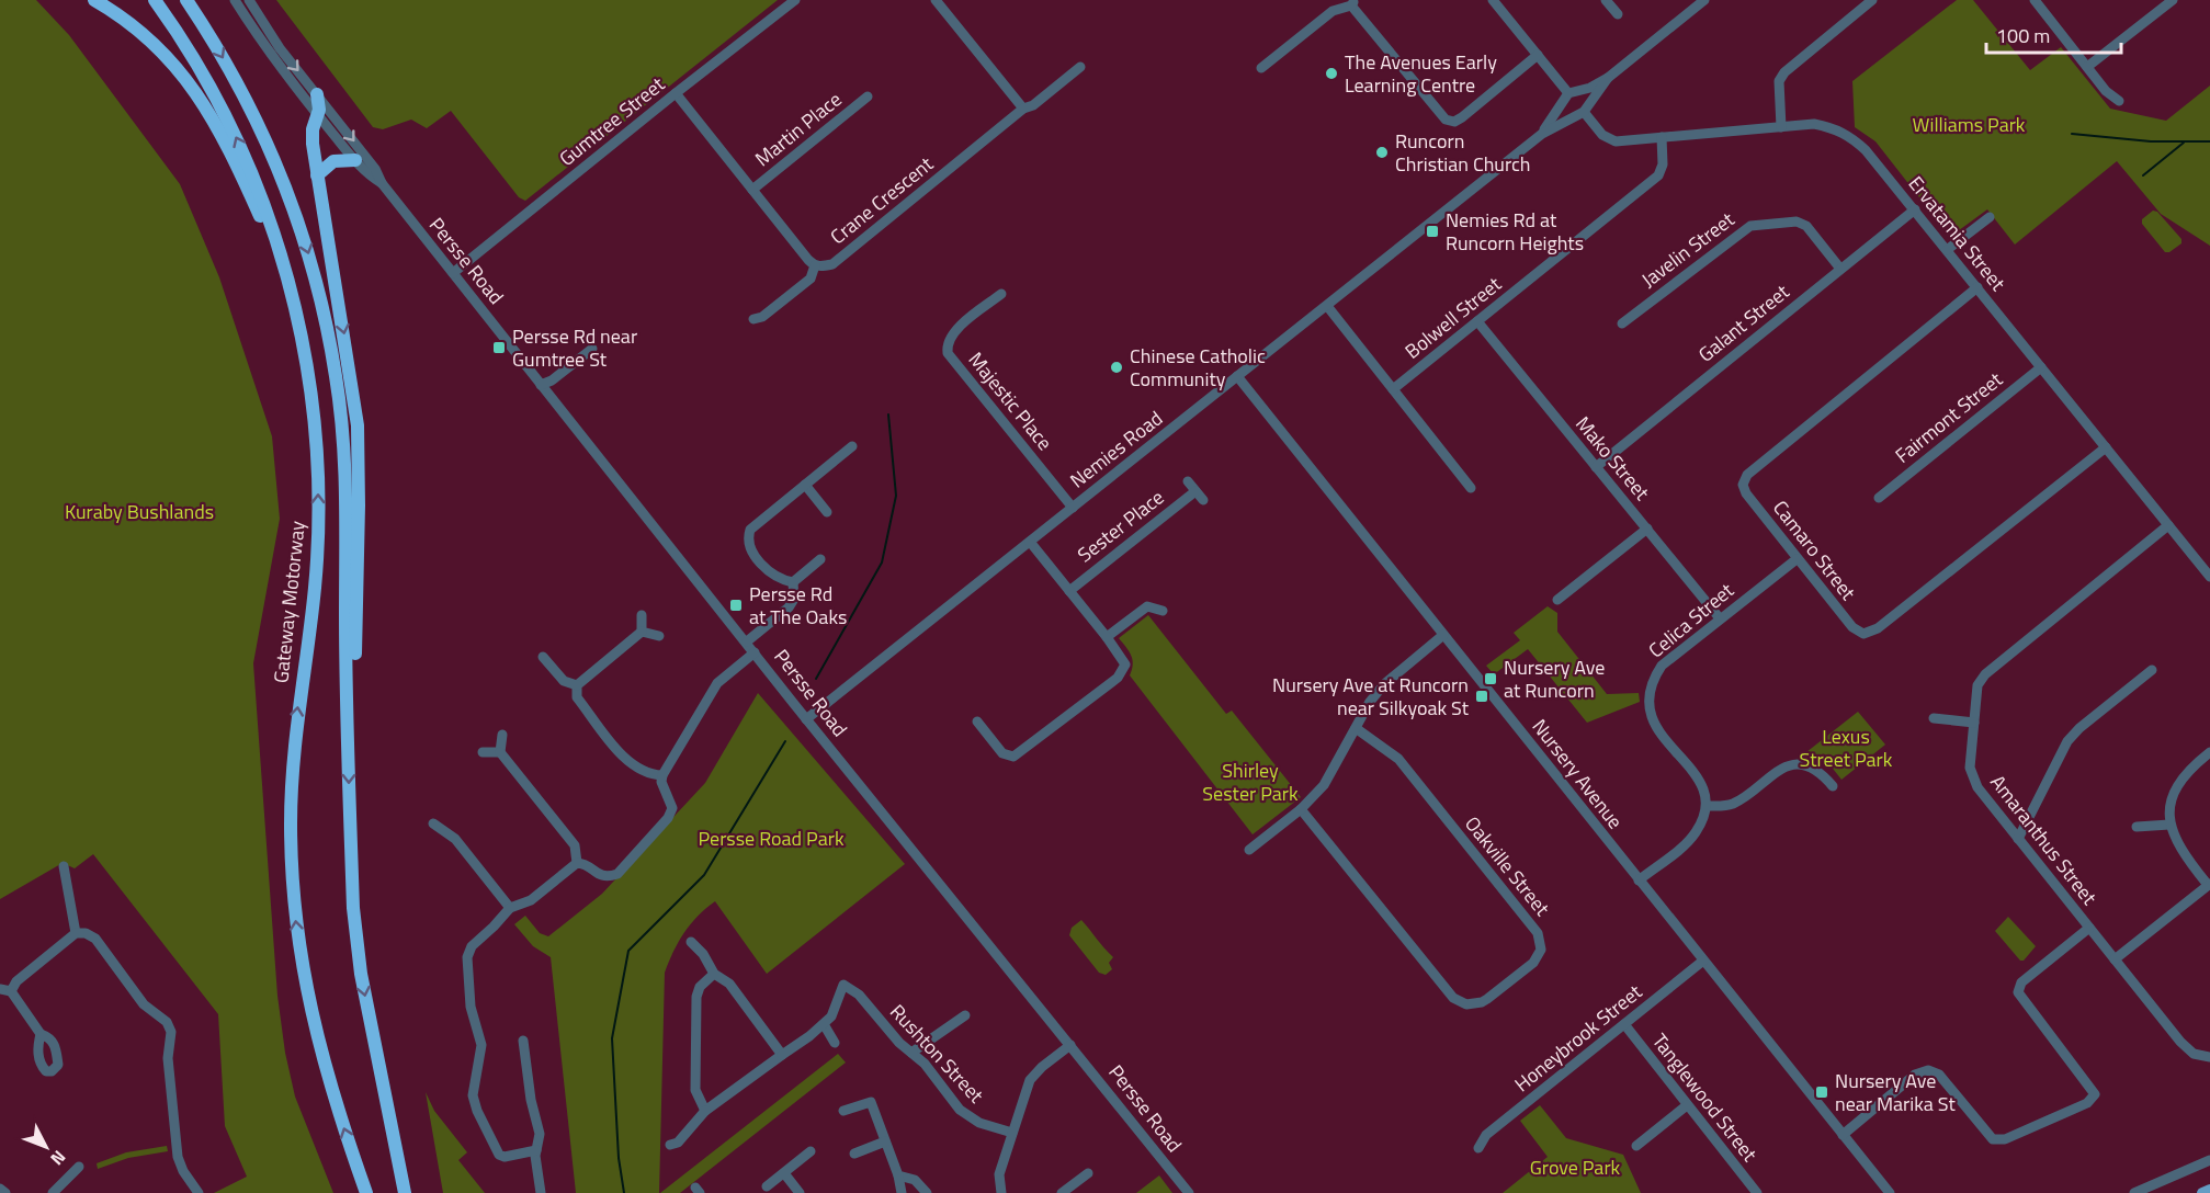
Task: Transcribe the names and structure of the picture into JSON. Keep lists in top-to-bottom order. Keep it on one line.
{"streets":{"highway":["Gateway Motorway"],"street":["Gumtree Street","Martin Place","Crane Crescent","Ervatamia Street","Javelin Street","Persse Road","Bolwell Street","Galant Street","Majestic Place","Fairmont Street","Nemies Road","Mako Street","Sester Place","Camaro Street","Celica Street","Nursery Avenue","Amaranthus Street","Oakville Street","Honeybrook Street","Rushton Street","Tanglewood Street"]},"crossings":[["Gumtree Street","Persse Road"],["Ervatamia Street","Bolwell Street"],["Ervatamia Street","Galant Street"],["Ervatamia Street","Fairmont Street"],["Ervatamia Street","Nemies Road"],["Ervatamia Street","Camaro Street"],["Ervatamia Street","Amaranthus Street"],["Javelin Street","Galant Street"],["Persse Road","Nemies Road"],["Bolwell Street","Mako Street"],["Galant Street","Mako Street"],["Majestic Place","Nemies Road"],["Nemies Road","Nursery Avenue"],["Mako Street","Celica Street"],["Camaro Street","Celica Street"],["Nursery Avenue","Honeybrook Street"],["Honeybrook Street","Tanglewood Street"]],"parks":["Williams Park","Kuraby Bushlands","Lexus Street Park","Shirley Sester Park","Persse Road Park","Grove Park"],"places":{"other":["The Avenues Early Learning Centre","Runcorn Christian Church","Chinese Catholic Community"],"transit":["Nemies Rd at Runcorn Heights","Persse Rd near Gumtree St","Persse Rd at The Oaks","Nursery Ave at Runcorn","Nursery Ave at Runcorn near Silkyoak St","Nursery Ave near Marika St"]},"scale_bar":"100 m","north":"bottom right"}
